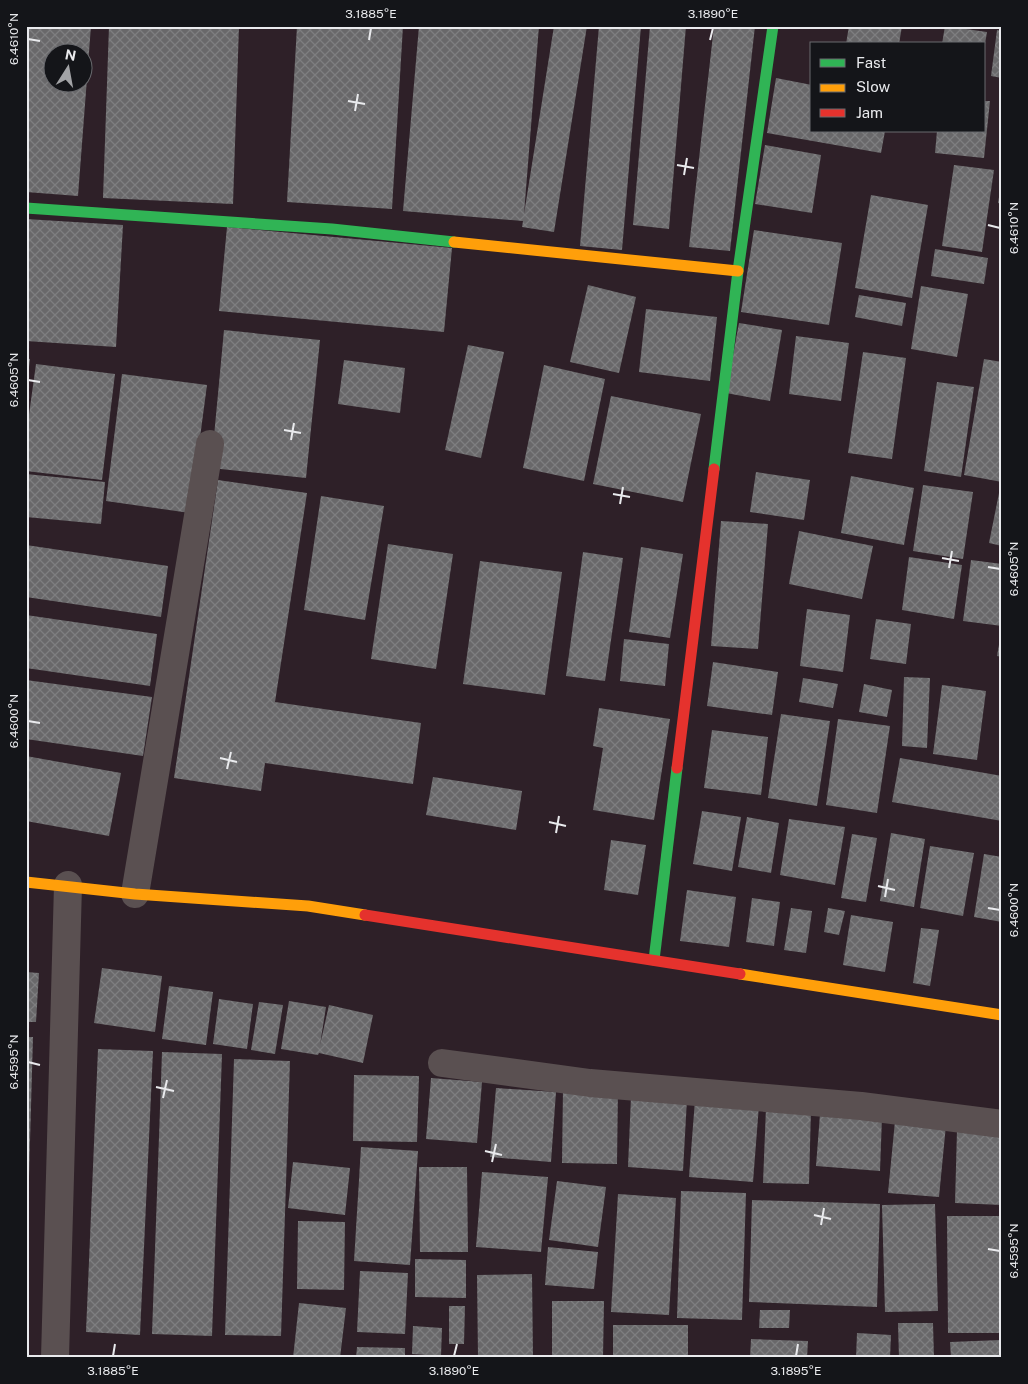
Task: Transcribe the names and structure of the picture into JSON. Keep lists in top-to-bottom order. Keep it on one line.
{"legend":["Fast","Slow","Jam"],"north":"top","coordinates":["3.1885°E","3.1890°E","6.4610°N","6.4605°N","6.4600°N","6.4595°N","3.1895°E"]}
